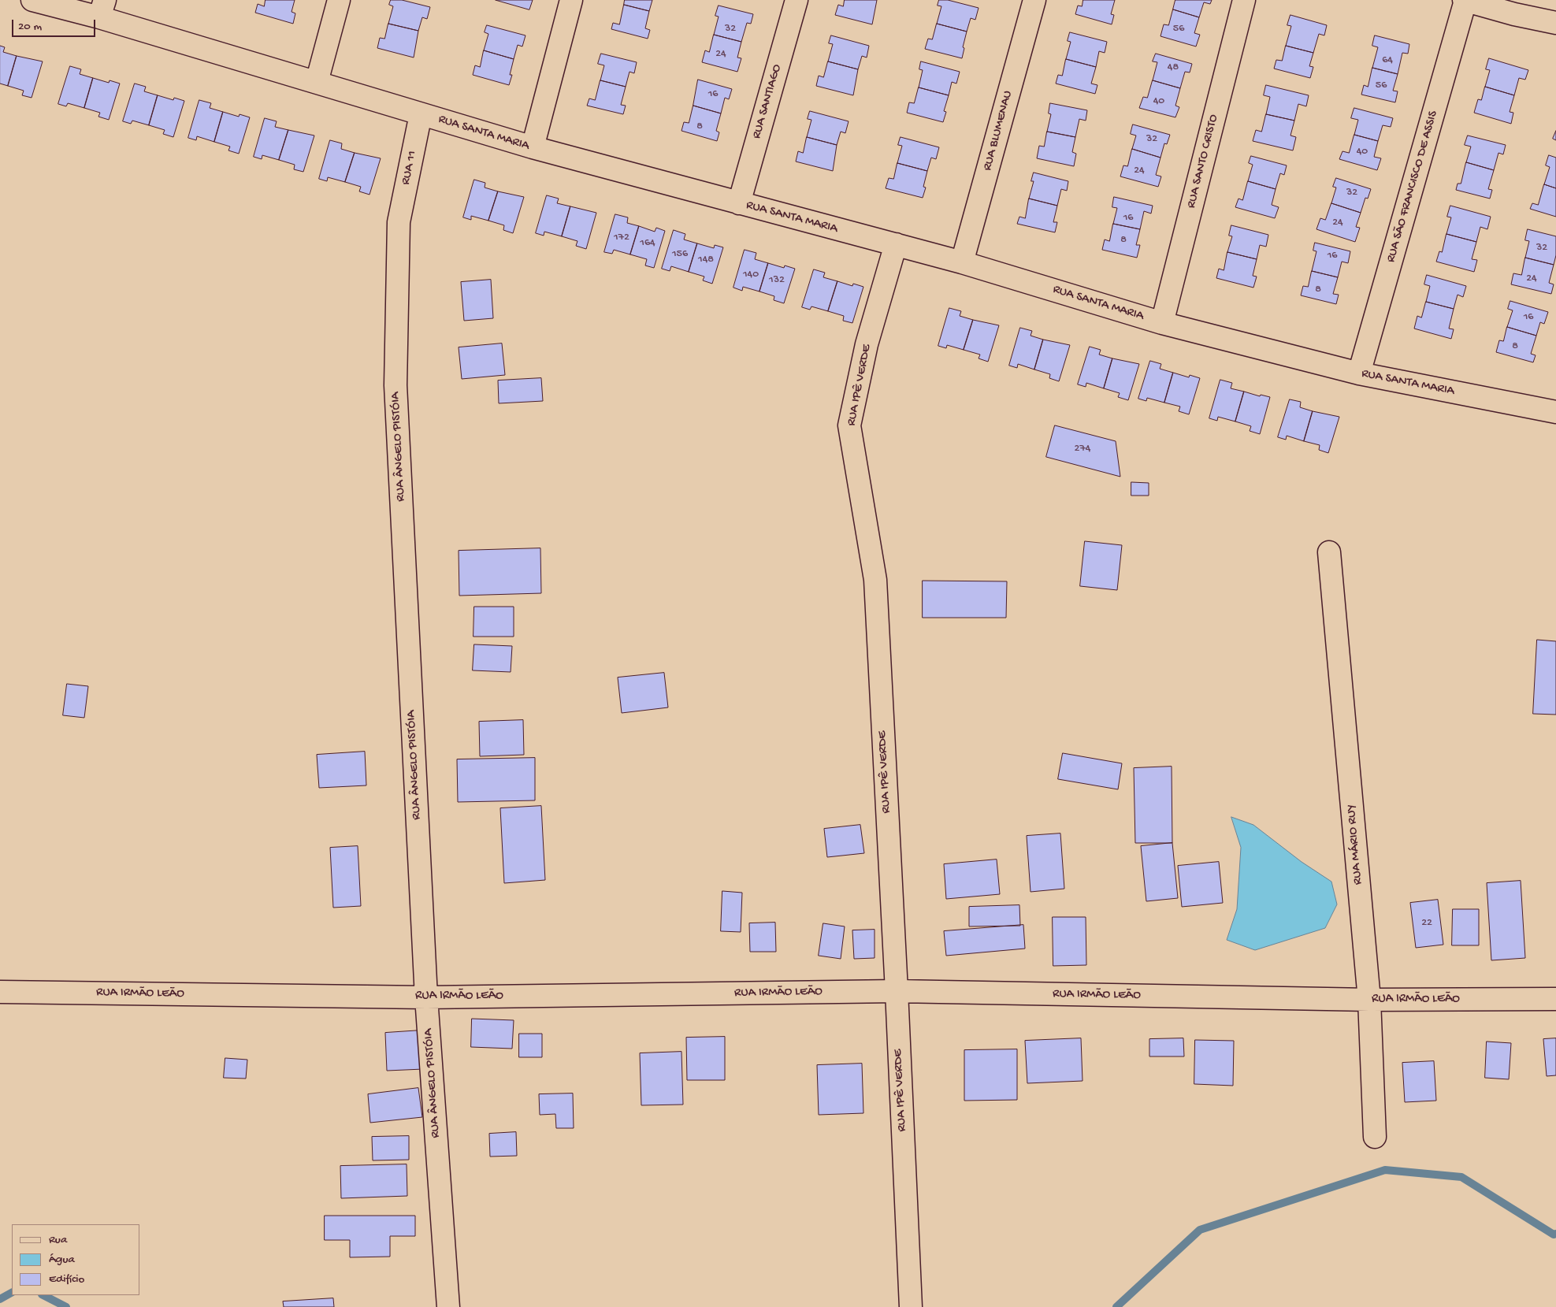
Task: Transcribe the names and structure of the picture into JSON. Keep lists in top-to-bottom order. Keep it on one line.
{"streets":{"street":["RUA SANTIAGO","RUA BLUMENAU","RUA SANTA MARIA","RUA SANTO CRISTO","RUA 11","RUA SÃO FRANCISCO DE ASSIS","RUA IPÊ VERDE","RUA ÂNGELO PISTÓIA","RUA MÁRIO RUY","RUA IRMÃO LEÃO"]},"crossings":[["RUA SANTIAGO","RUA SANTA MARIA"],["RUA BLUMENAU","RUA SANTA MARIA"],["RUA SANTA MARIA","RUA SANTO CRISTO"],["RUA SANTA MARIA","RUA 11"],["RUA SANTA MARIA","RUA SÃO FRANCISCO DE ASSIS"],["RUA SANTA MARIA","RUA IPÊ VERDE"],["RUA 11","RUA ÂNGELO PISTÓIA"],["RUA IPÊ VERDE","RUA IRMÃO LEÃO"],["RUA ÂNGELO PISTÓIA","RUA IRMÃO LEÃO"],["RUA MÁRIO RUY","RUA IRMÃO LEÃO"]],"house_numbers":["32","56","24","64","48","56","16","40","8","32","40","24","32","16","24","172","8","164","32","156","16","148","140","24","132","8","16","8","274","22"],"legend":["Rua","Água","Edifício"],"scale_bar":"20 m"}
